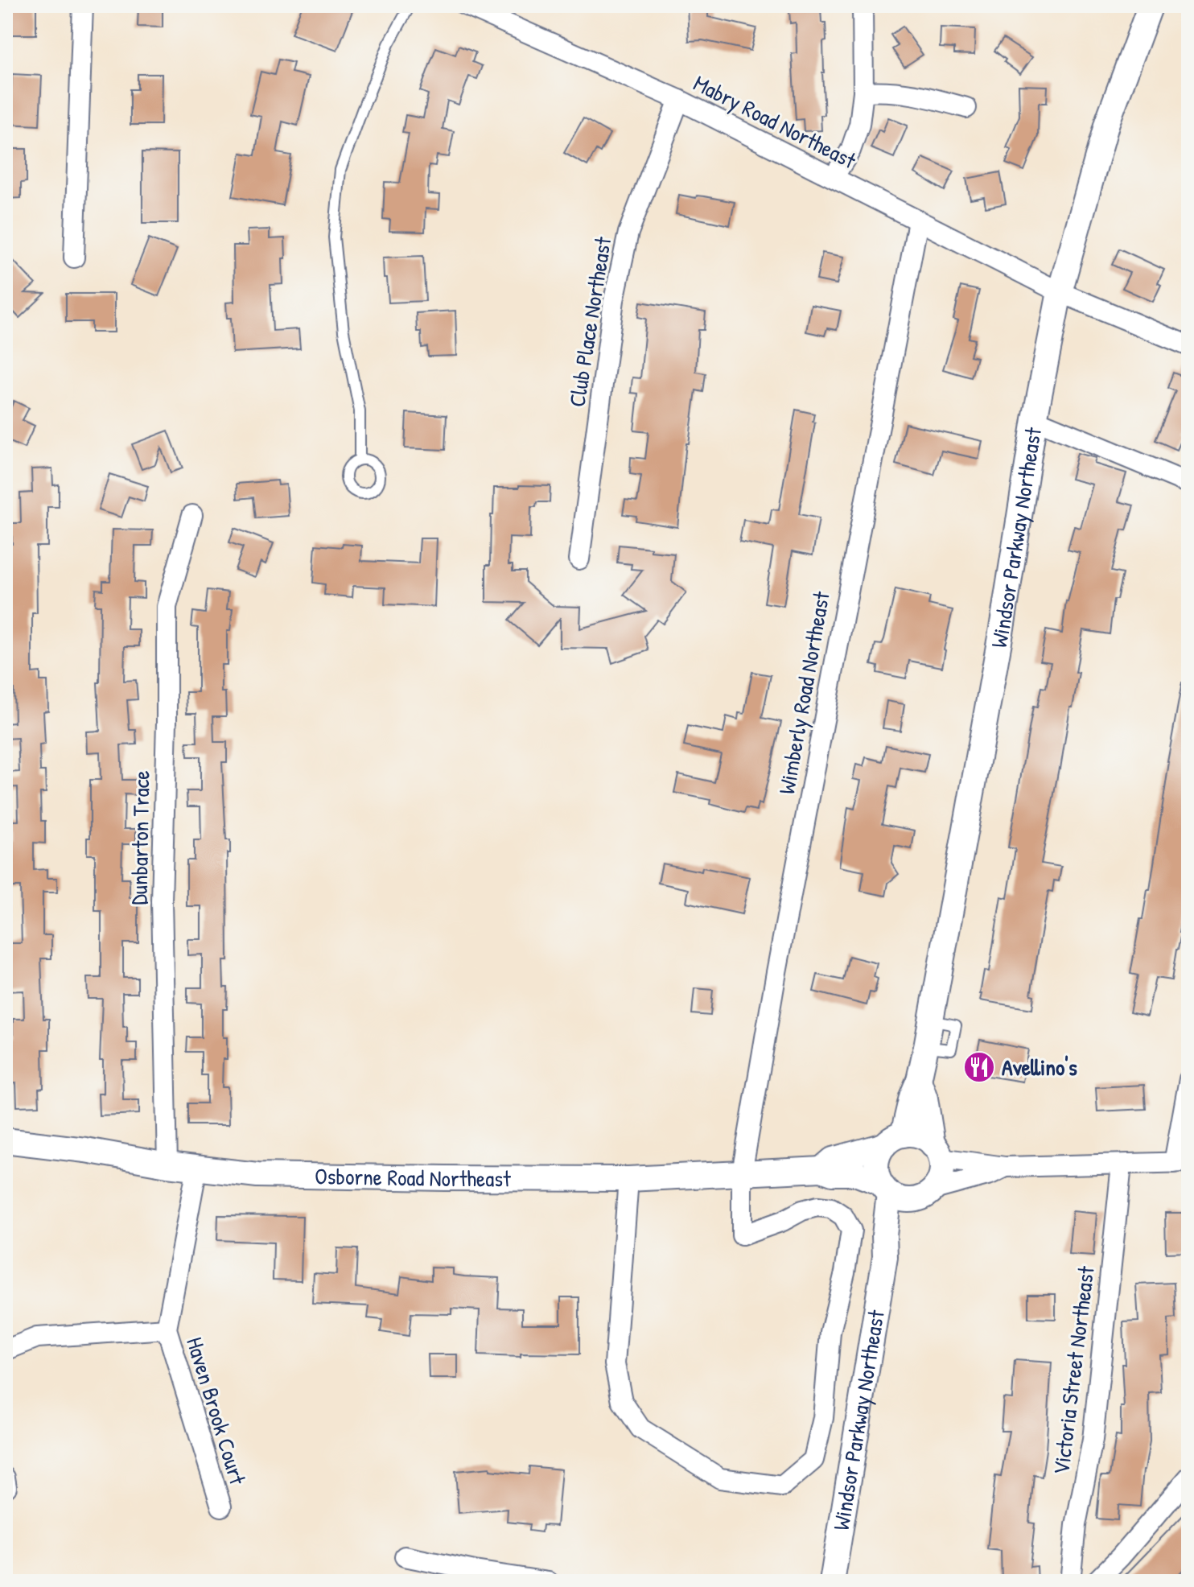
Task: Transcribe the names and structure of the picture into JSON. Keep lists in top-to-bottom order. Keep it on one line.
{"streets":{"street":["Mabry Road Northeast","Club Place Northeast","Windsor Parkway Northeast","Wimberly Road Northeast","Dunbarton Trace","Osborne Road Northeast","Victoria Street Northeast","Haven Brook Court"]},"crossings":[["Mabry Road Northeast","Club Place Northeast"],["Mabry Road Northeast","Windsor Parkway Northeast"],["Mabry Road Northeast","Wimberly Road Northeast"],["Windsor Parkway Northeast","Osborne Road Northeast"],["Wimberly Road Northeast","Osborne Road Northeast"],["Dunbarton Trace","Osborne Road Northeast"]],"places":{"restaurant":["Avellino's"]}}
